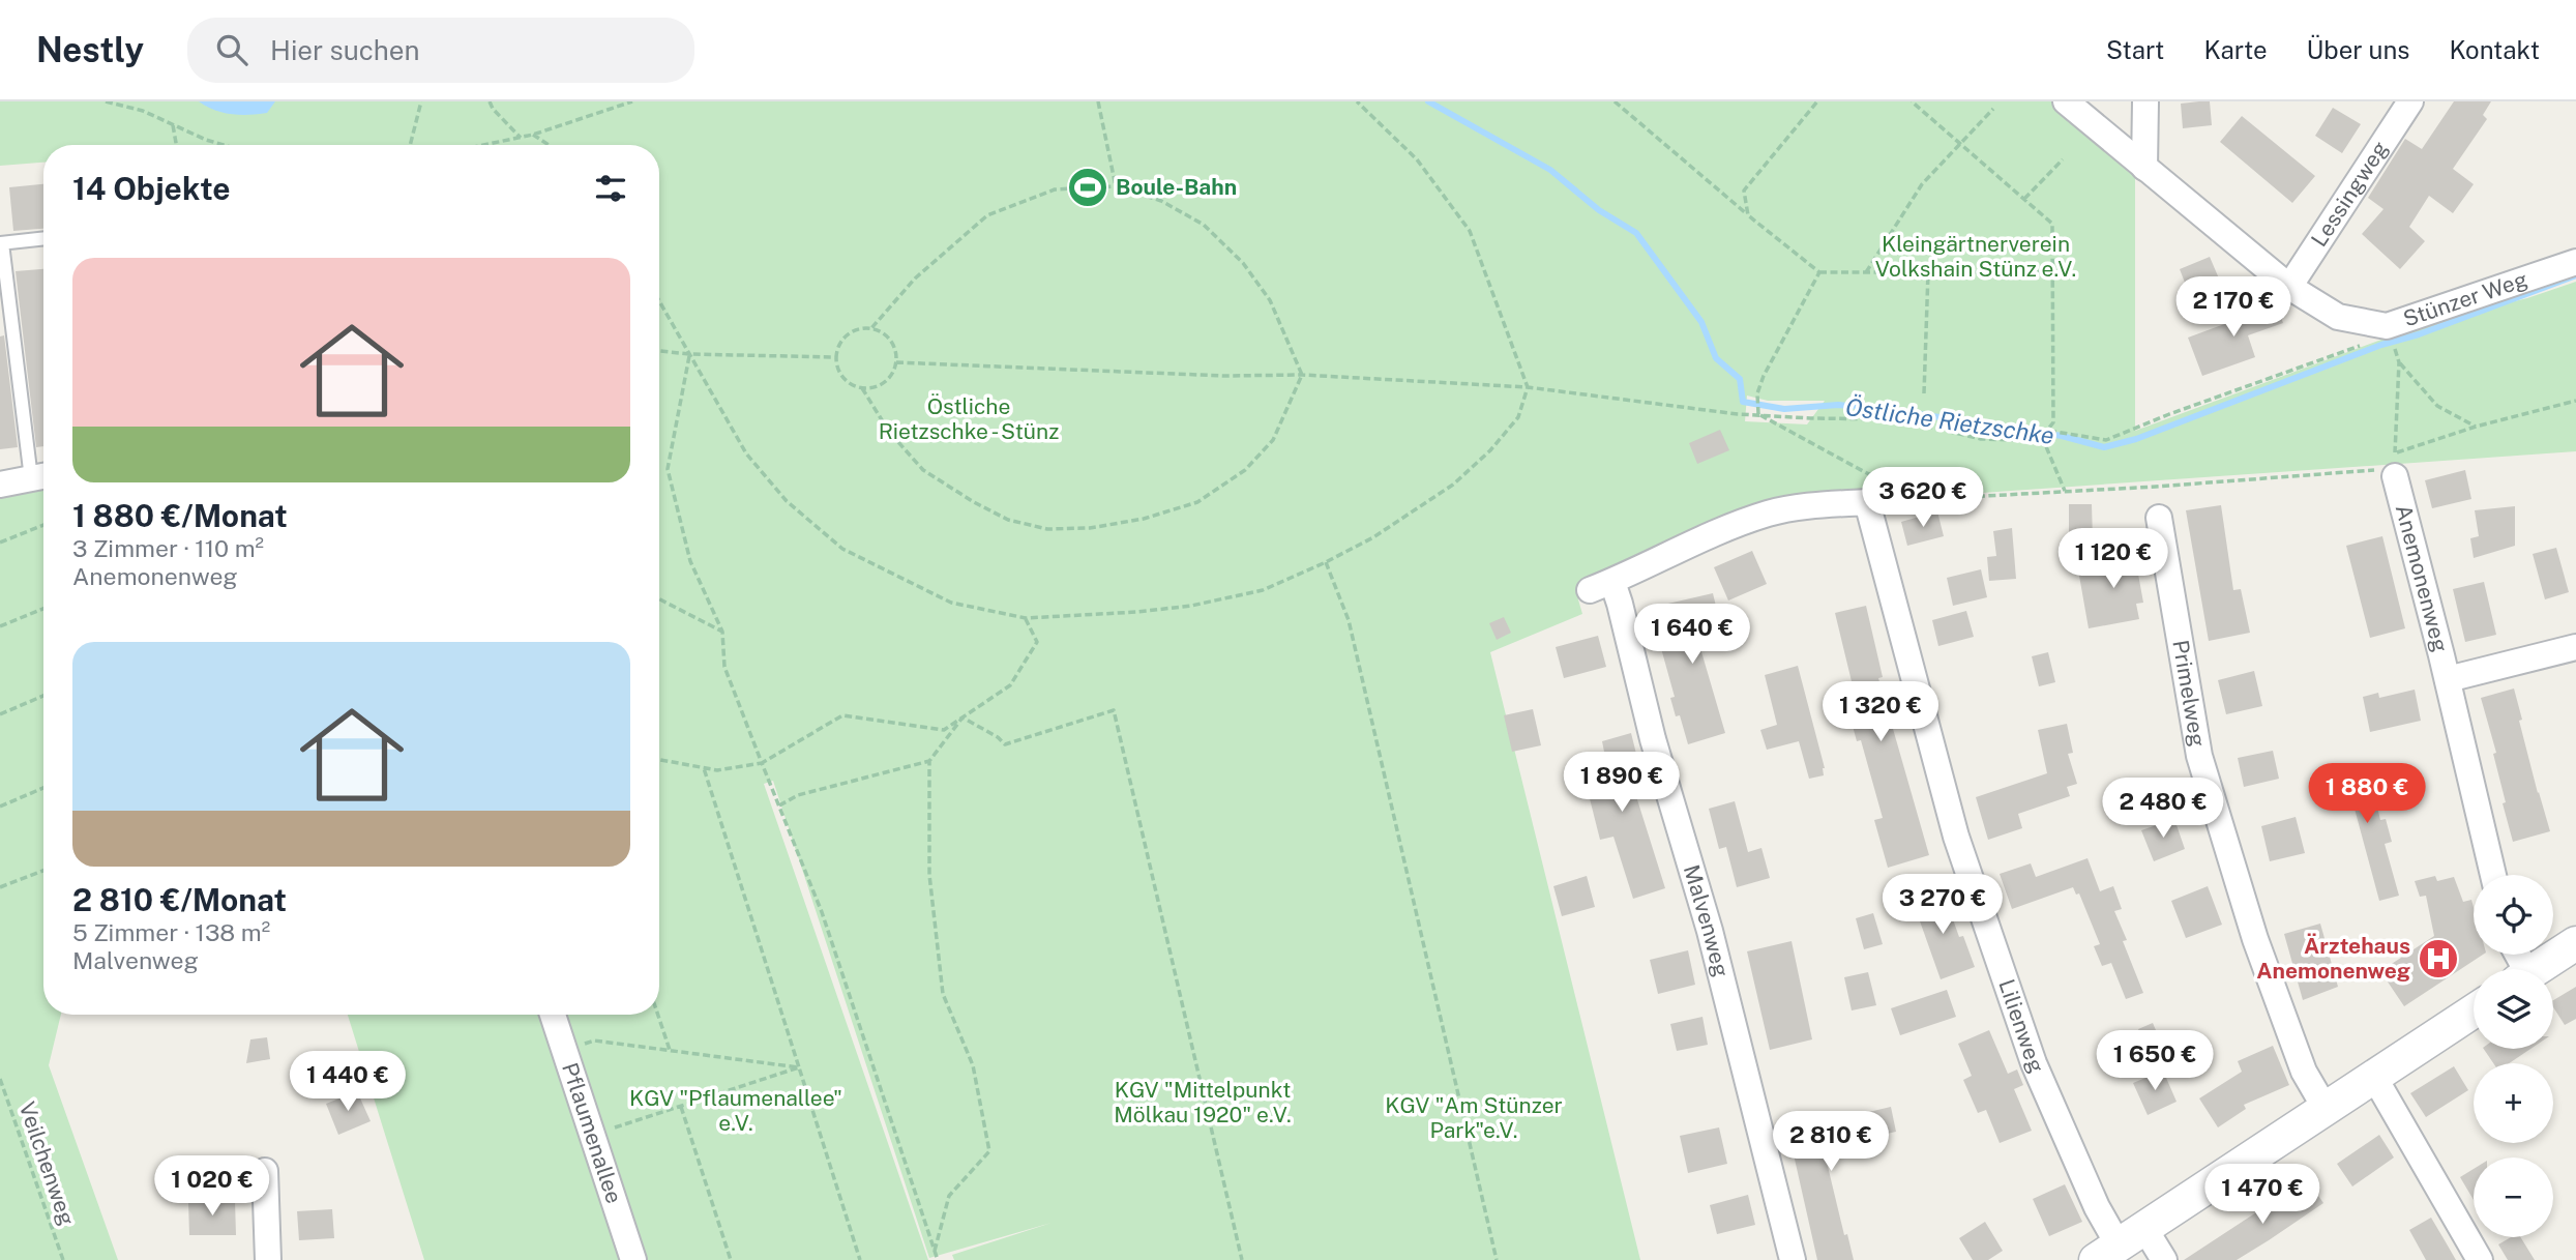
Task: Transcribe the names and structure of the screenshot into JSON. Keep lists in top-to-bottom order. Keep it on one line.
{"streets":{"street":["Lessingweg","Stünzer Weg","Anemonenweg","Primelweg","Malvenweg","Lilienweg","Pflaumenallee"],"path":["Veilchenweg"]},"crossings":[["Lessingweg","Stünzer Weg"],["Malvenweg","Lilienweg"]],"water":["Östliche Rietzschke"],"parks":["Kleingärtnerverein Volkshain Stünz e.V.","Östliche Rietzschke - Stünz","KGV \"Mittelpunkt Mölkau 1920\" e.V.","KGV \"Pflaumenallee\" e.V.","KGV \"Am Stünzer Park\"e.V."],"places":{"sports":["Boule-Bahn"],"hospital":["Ärztehaus Anemonenweg"]},"page":{"header":"Nestly","search":"Hier suchen","nav":["Start","Karte","Über uns","Kontakt"],"heading":"14 Objekte","list":[{"name":"1 880 €/Monat","note":"3 Zimmer · 110 m² · Anemonenweg"},{"name":"2 810 €/Monat","note":"5 Zimmer · 138 m² · Malvenweg"}],"price":["2 170 €","3 620 €","1 120 €","1 640 €","1 320 €","1 890 €","1 880 €","2 480 €","3 270 €","1 650 €","1 440 €","2 810 €","1 020 €","1 470 €"],"map_buttons":["+","−"]}}
